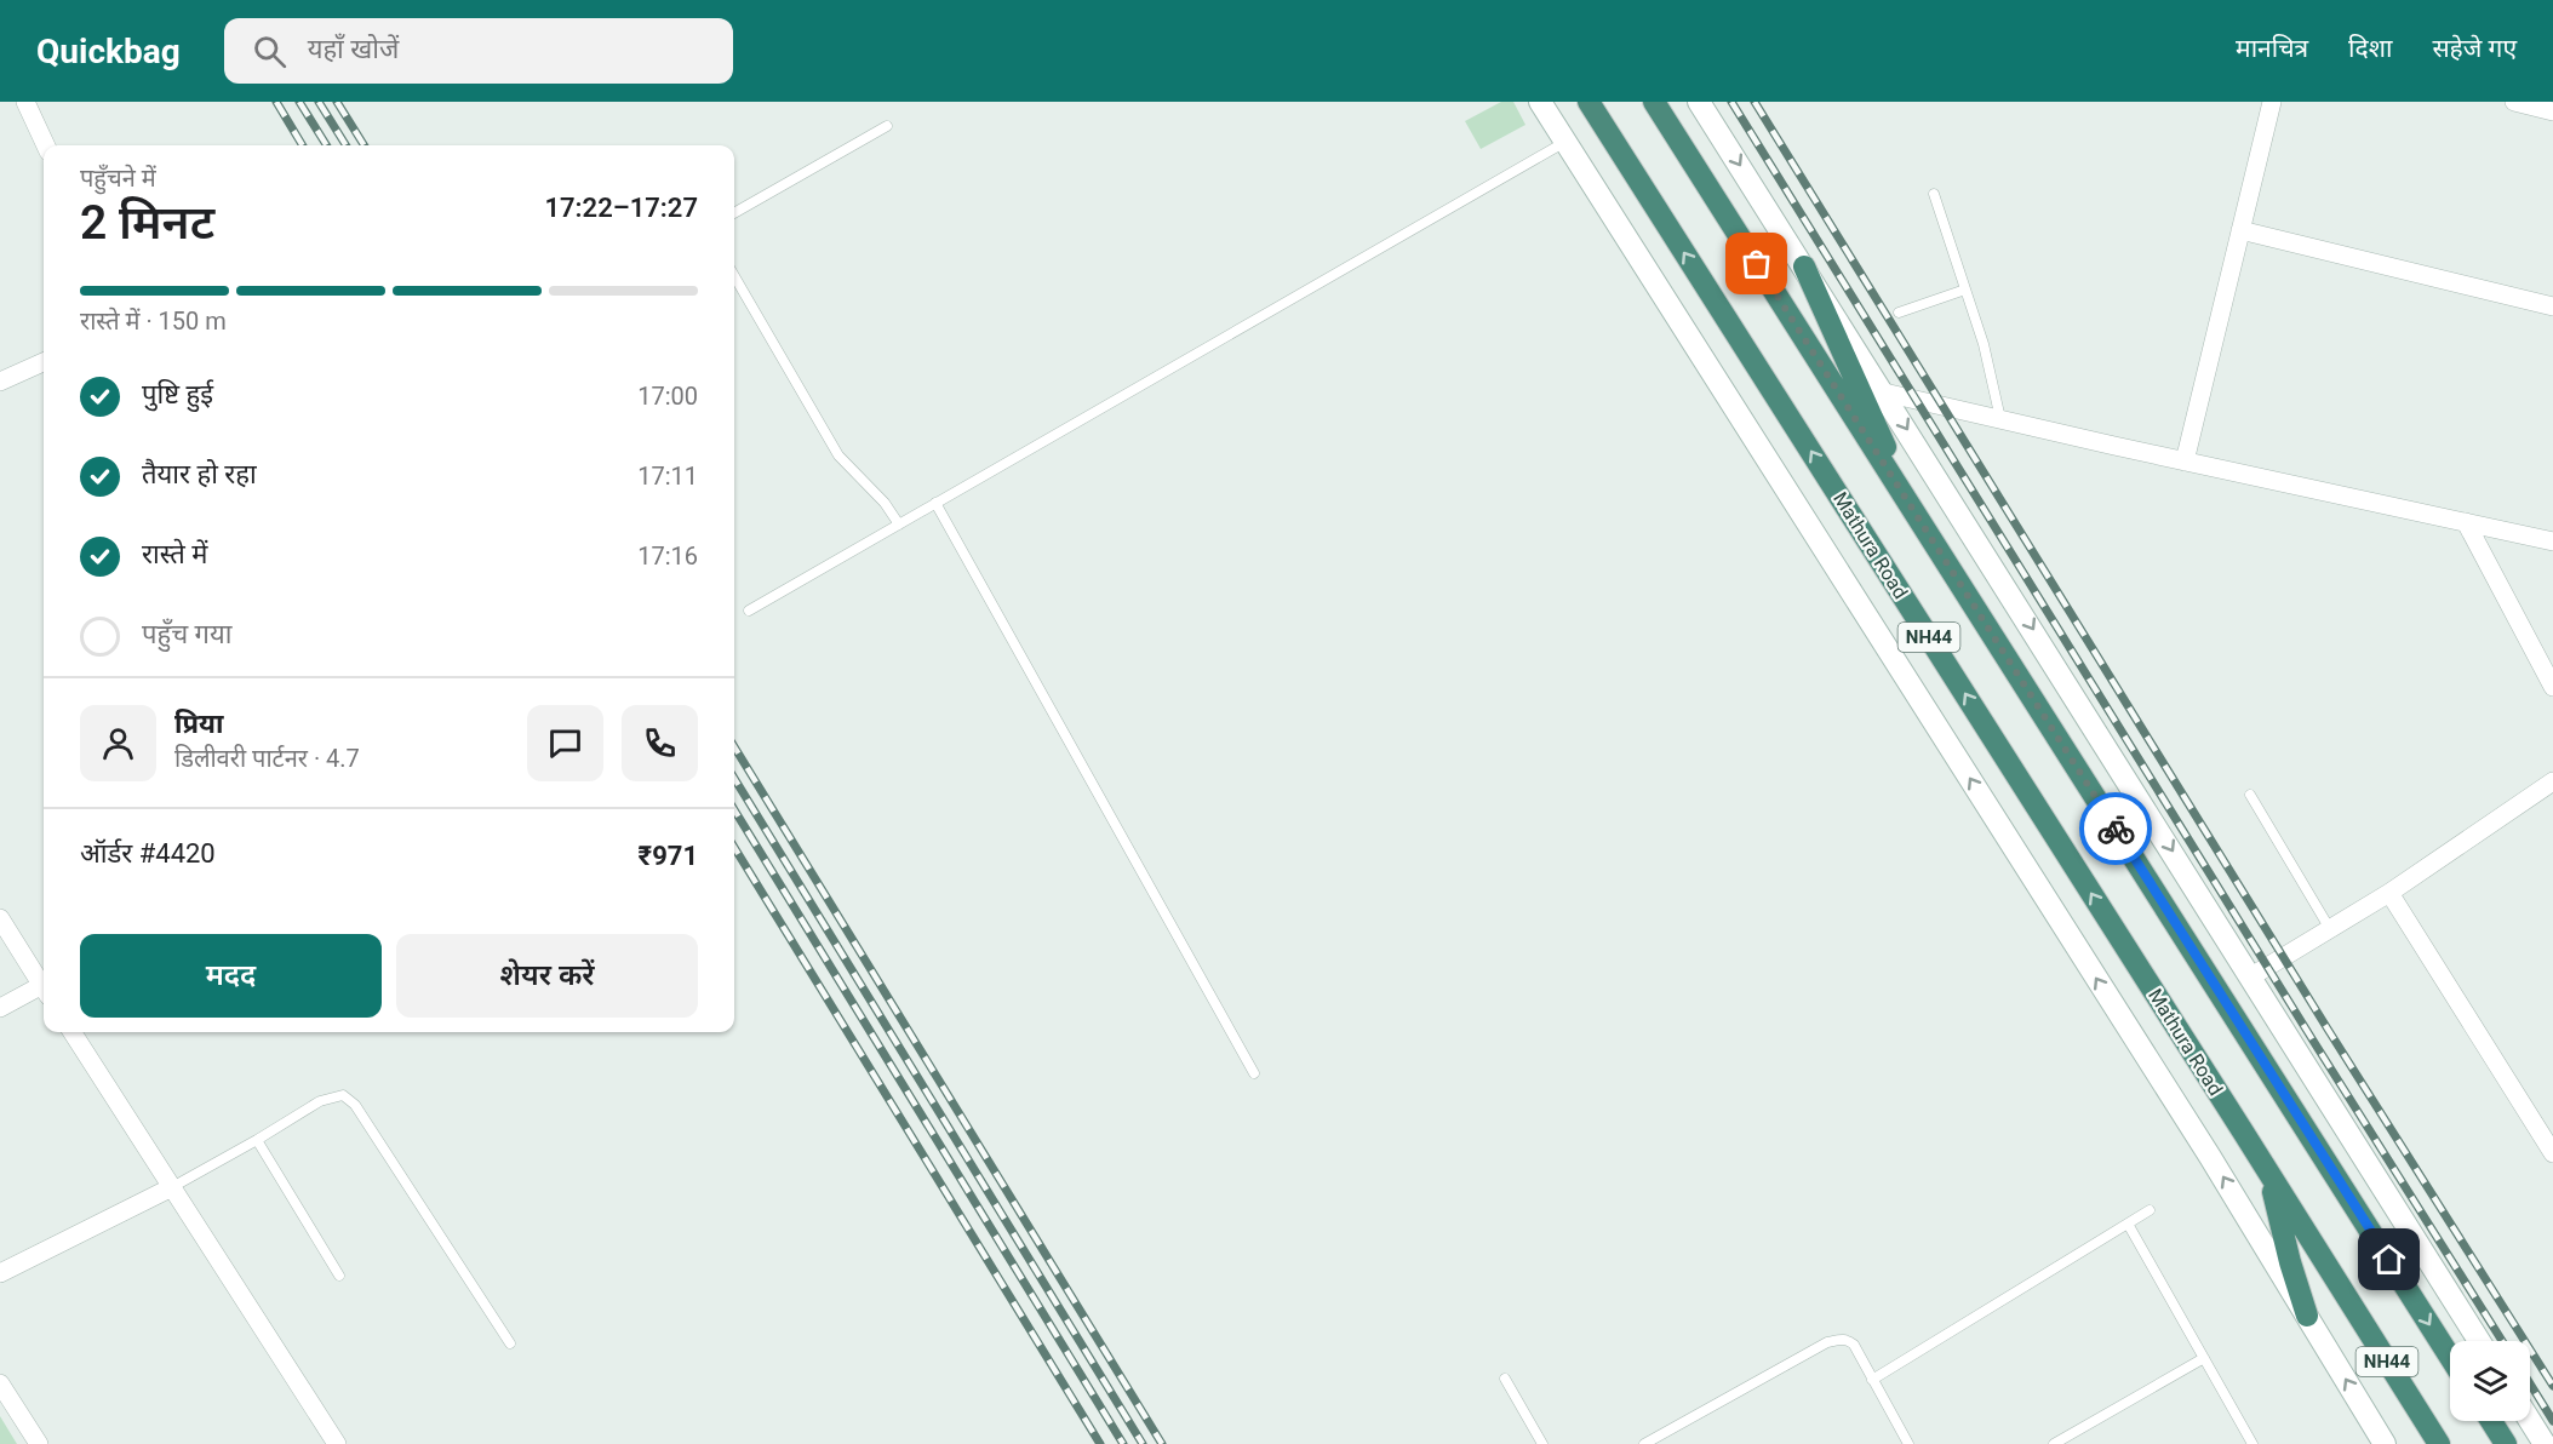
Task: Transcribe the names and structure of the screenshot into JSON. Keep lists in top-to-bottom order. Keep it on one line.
{"streets":{"highway":["Mathura Road","NH44"]},"crossings":[["Mathura Road","NH44"]],"page":{"header":"Quickbag","search":"यहाँ खोजें","nav":["मानचित्र","दिशा","सहेजे गए"],"heading":["2 मिनट","पहुँचने में","17:22–17:27"],"panel":["प्रिया","डिलीवरी पार्टनर · 4.7","ऑर्डर #4420","₹971"],"bar":"रास्ते में · 150 m","list":[["पुष्टि हुई","17:00"],["तैयार हो रहा","17:11"],["रास्ते में","17:16"],"पहुँच गया"],"buttons":["मदद","शेयर करें"]}}
